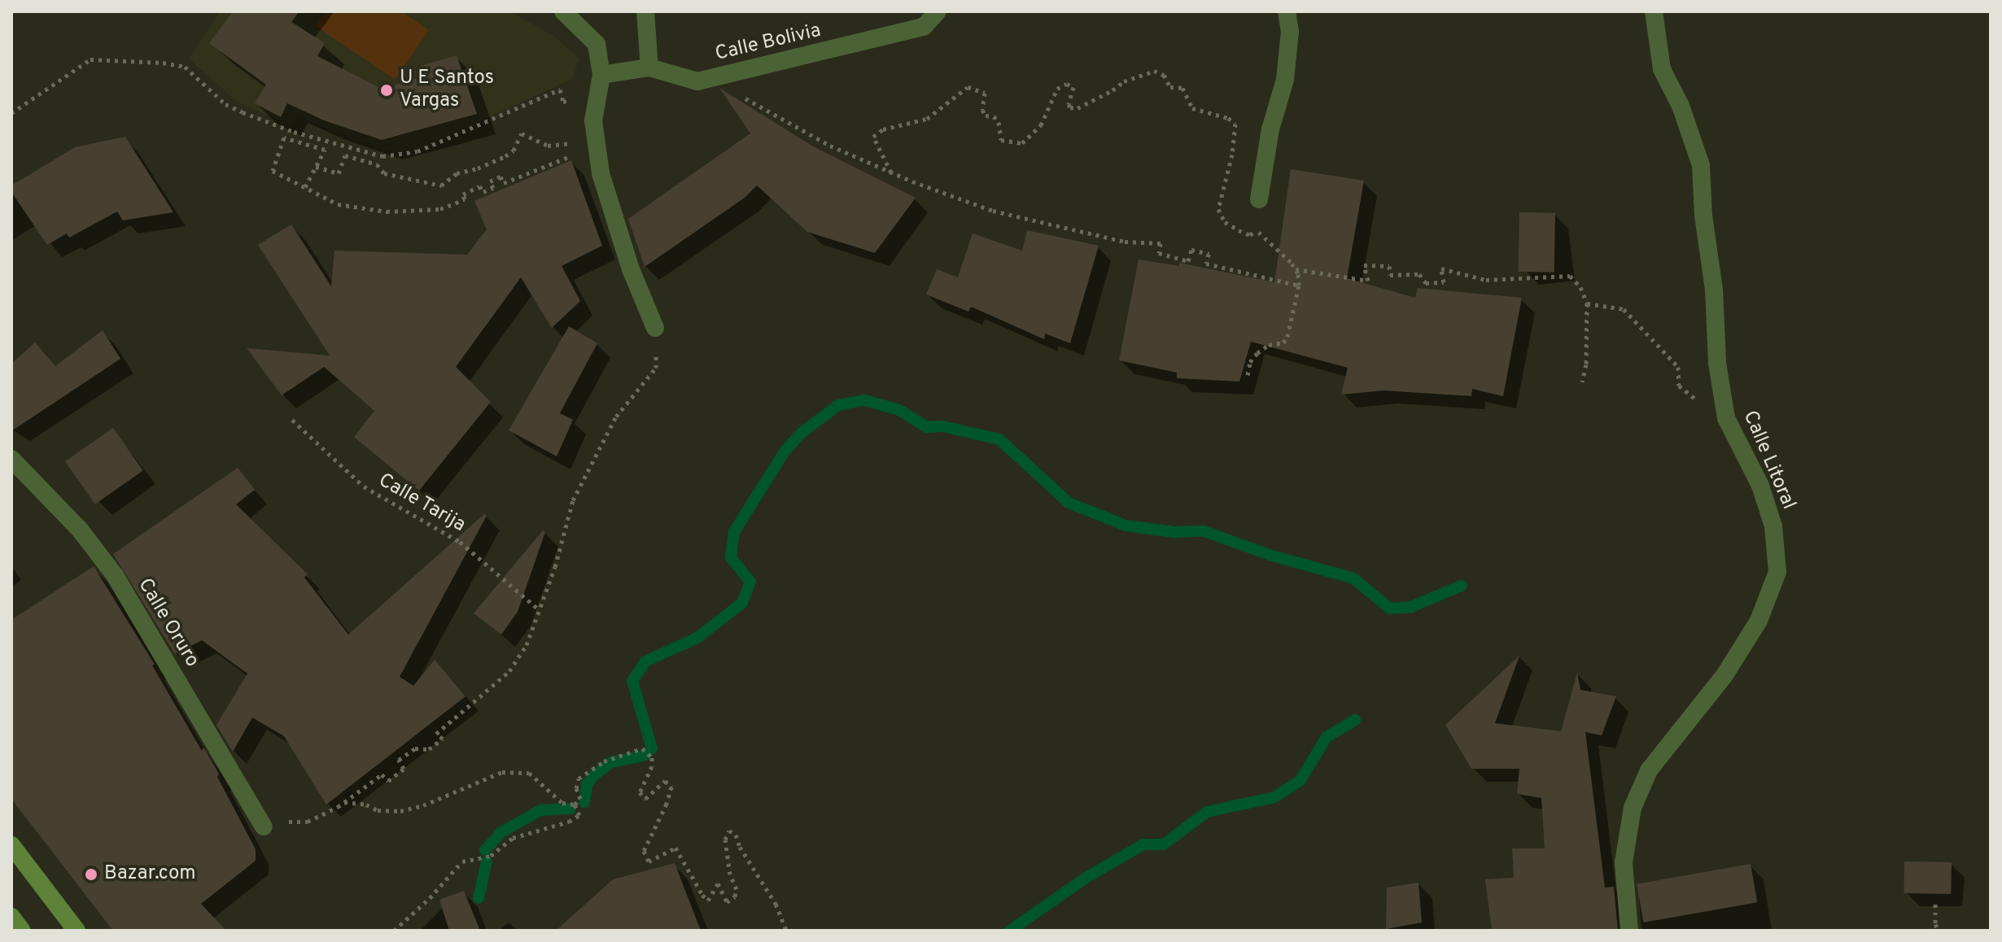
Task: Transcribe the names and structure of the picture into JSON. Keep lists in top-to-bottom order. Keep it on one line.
{"streets":{"street":["Calle Bolivia","Calle Litoral","Calle Oruro"],"path":["Calle Tarija"]},"places":["U E Santos Vargas","Bazar.com"]}
